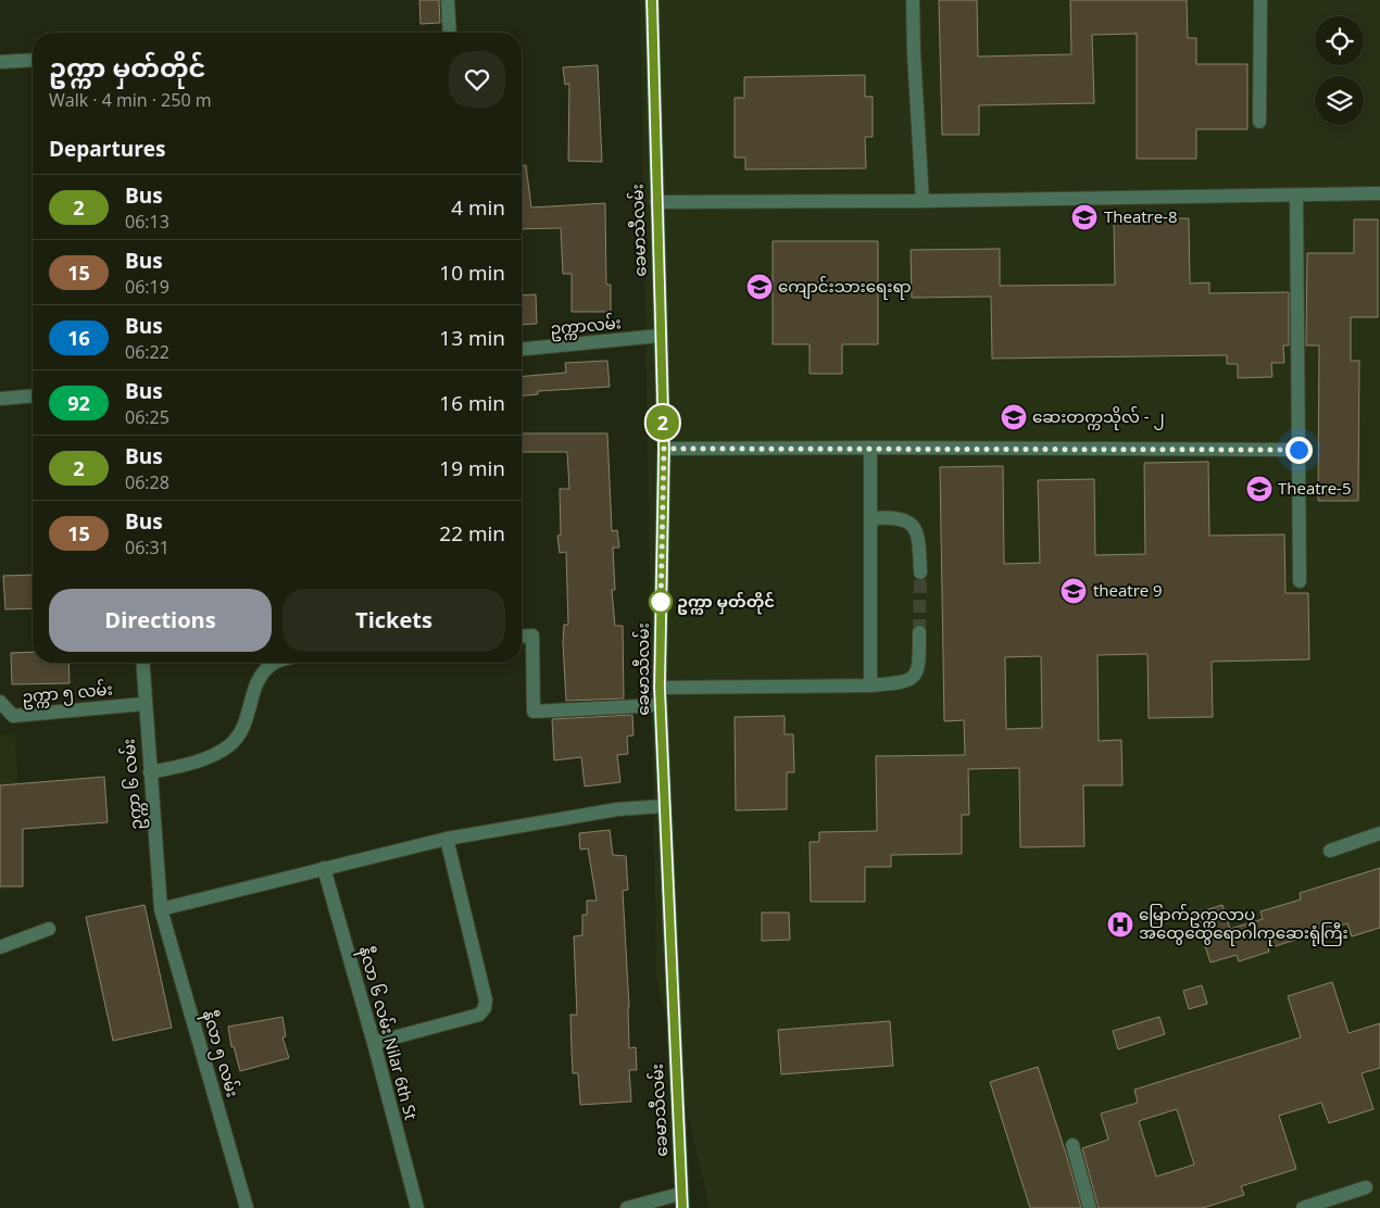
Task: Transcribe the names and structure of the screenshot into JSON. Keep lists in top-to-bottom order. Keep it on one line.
{"streets":{"main road":["ခေမာသီလမ်း"],"street":["ဥက္ကာလမ်း","ဥက္ကာ ၅ လမ်း","ဥက္ကာ ၆ လမ်း","နီလာ ၆ လမ်း Nilar 6th St","နီလာ ၅ လမ်း"]},"crossings":[["ခေမာသီလမ်း","ဥက္ကာလမ်း"],["ဥက္ကာ ၅ လမ်း","ဥက္ကာ ၆ လမ်း"],["ဥက္ကာ ၆ လမ်း","နီလာ ၅ လမ်း"]],"places":{"school or university":["Theatre-8","ကျောင်းသားရေးရာ","ဆေးတက္ကသိုလ် - ၂","Theatre-5","theatre 9"],"other":["ဥက္ကာ မှတ်တိုင်"],"hospital":["မြောက်ဥက္ကလာပ အထွေထွေရောဂါကုဆေးရုံကြီး"]},"lines":["bus line 2"],"page":{"on_map":"2","heading":[["ဥက္ကာ မှတ်တိုင်","Walk · 4 min · 250 m"],"Departures"],"list":[{"mark":"2","name":"Bus","note":"06:13","value":"4 min"},{"mark":"15","name":"Bus","note":"06:19","value":"10 min"},{"mark":"16","name":"Bus","note":"06:22","value":"13 min"},{"mark":"92","name":"Bus","note":"06:25","value":"16 min"},{"mark":"2","name":"Bus","note":"06:28","value":"19 min"},{"mark":"15","name":"Bus","note":"06:31","value":"22 min"}],"buttons":["Directions","Tickets"]}}
